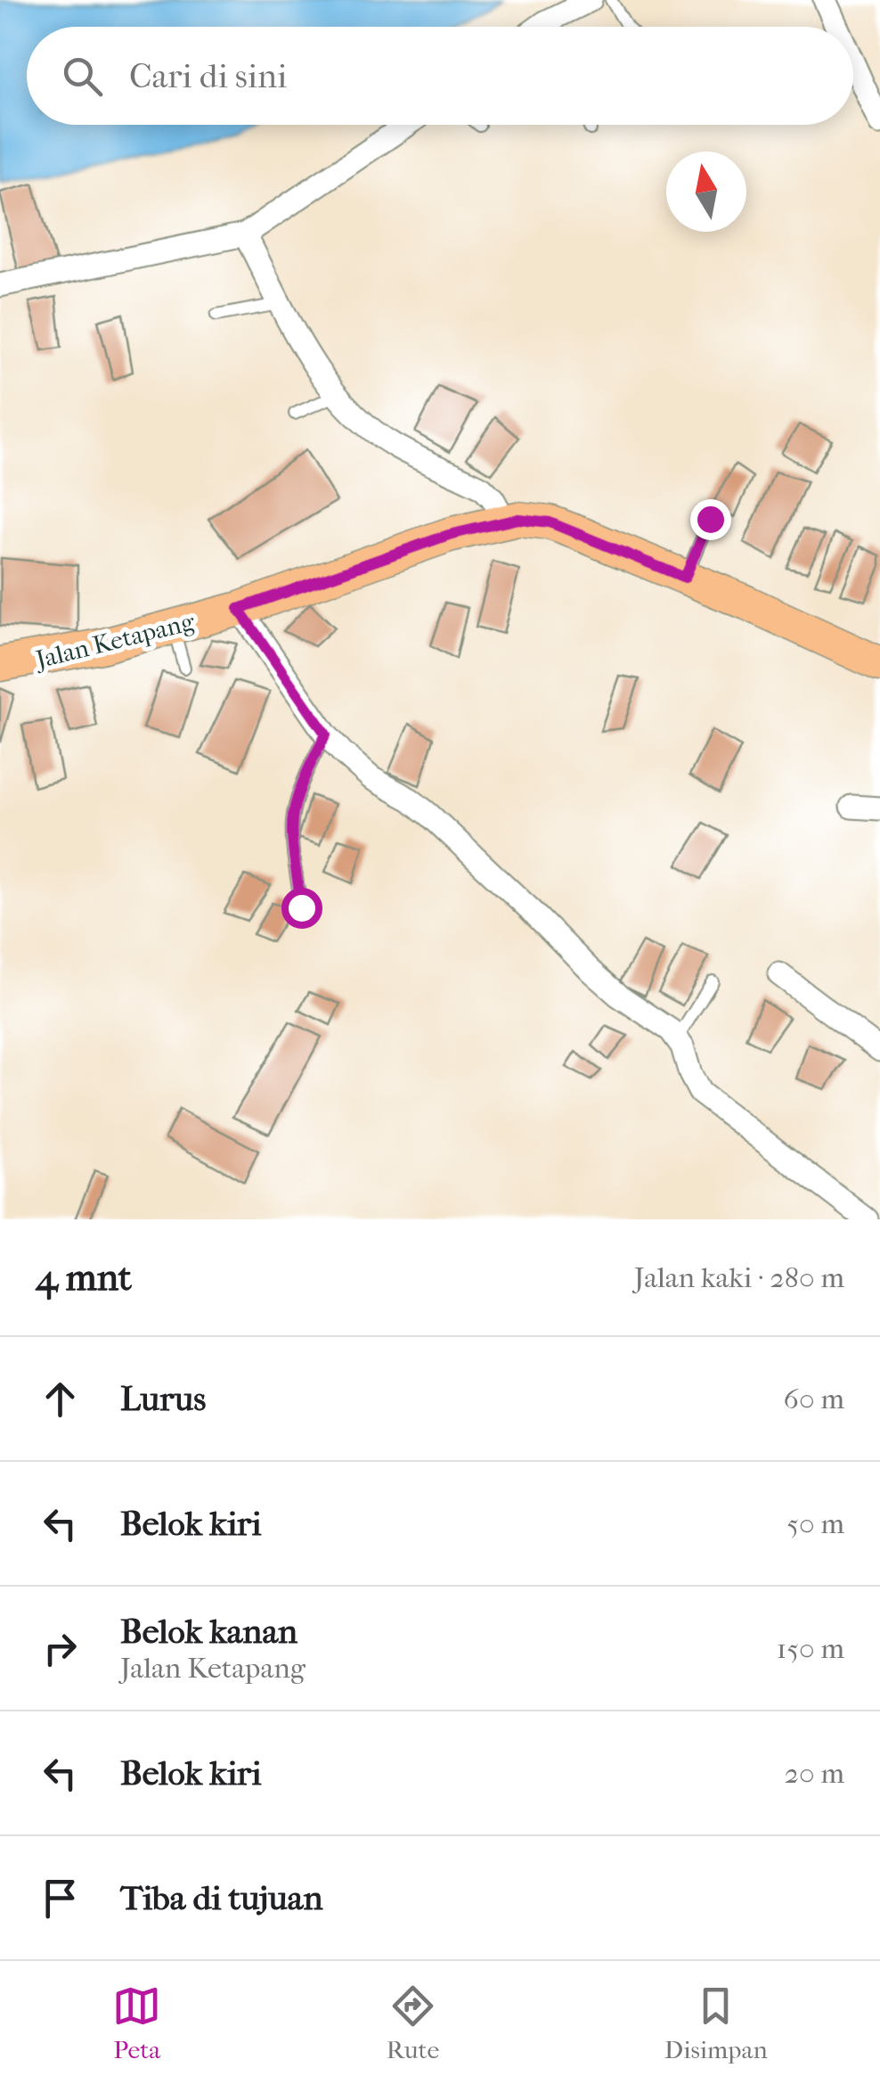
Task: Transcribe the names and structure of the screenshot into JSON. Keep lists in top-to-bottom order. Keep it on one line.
{"streets":{"main road":["Jalan Ketapang"]},"north":"top","page":{"search":"Cari di sini","heading":["4 mnt","Jalan kaki · 280 m"],"list":[["Lurus","60 m"],["Belok kiri","50 m"],["Belok kanan","Jalan Ketapang","150 m"],["Belok kiri","20 m"],"Tiba di tujuan"],"nav":["Peta","Rute","Disimpan"]}}
